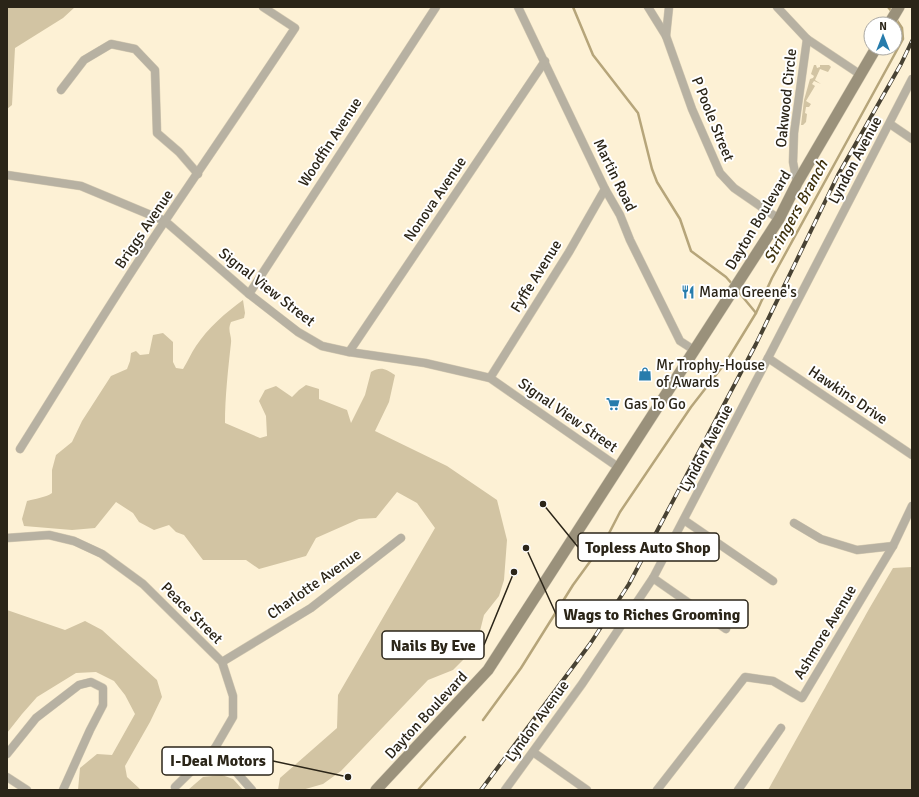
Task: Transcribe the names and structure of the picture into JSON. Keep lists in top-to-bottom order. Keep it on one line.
{"streets":{"main road":["Dayton Boulevard"],"street":["Oakwood Circle","P Poole Street","Woodfin Avenue","Lyndon Avenue","Martin Road","Nonova Avenue","Briggs Avenue","Fyffe Avenue","Signal View Street","Hawkins Drive","Charlotte Avenue","Peace Street","Ashmore Avenue"]},"crossings":[["Oakwood Circle","Dayton Boulevard"],["P Poole Street","Dayton Boulevard"],["Woodfin Avenue","Signal View Street"],["Lyndon Avenue","Hawkins Drive"],["Martin Road","Nonova Avenue"],["Martin Road","Dayton Boulevard"],["Martin Road","Fyffe Avenue"],["Nonova Avenue","Signal View Street"],["Dayton Boulevard","Signal View Street"],["Briggs Avenue","Signal View Street"],["Fyffe Avenue","Signal View Street"],["Charlotte Avenue","Peace Street"]],"water":["Stringers Branch"],"places":{"restaurant":["Mama Greene's"],"shop":["Mr Trophy-House of Awards"],"supermarket":["Gas To Go"],"other":["Topless Auto Shop","Wags to Riches Grooming","Nails By Eve","I-Deal Motors"]},"north":"top"}
